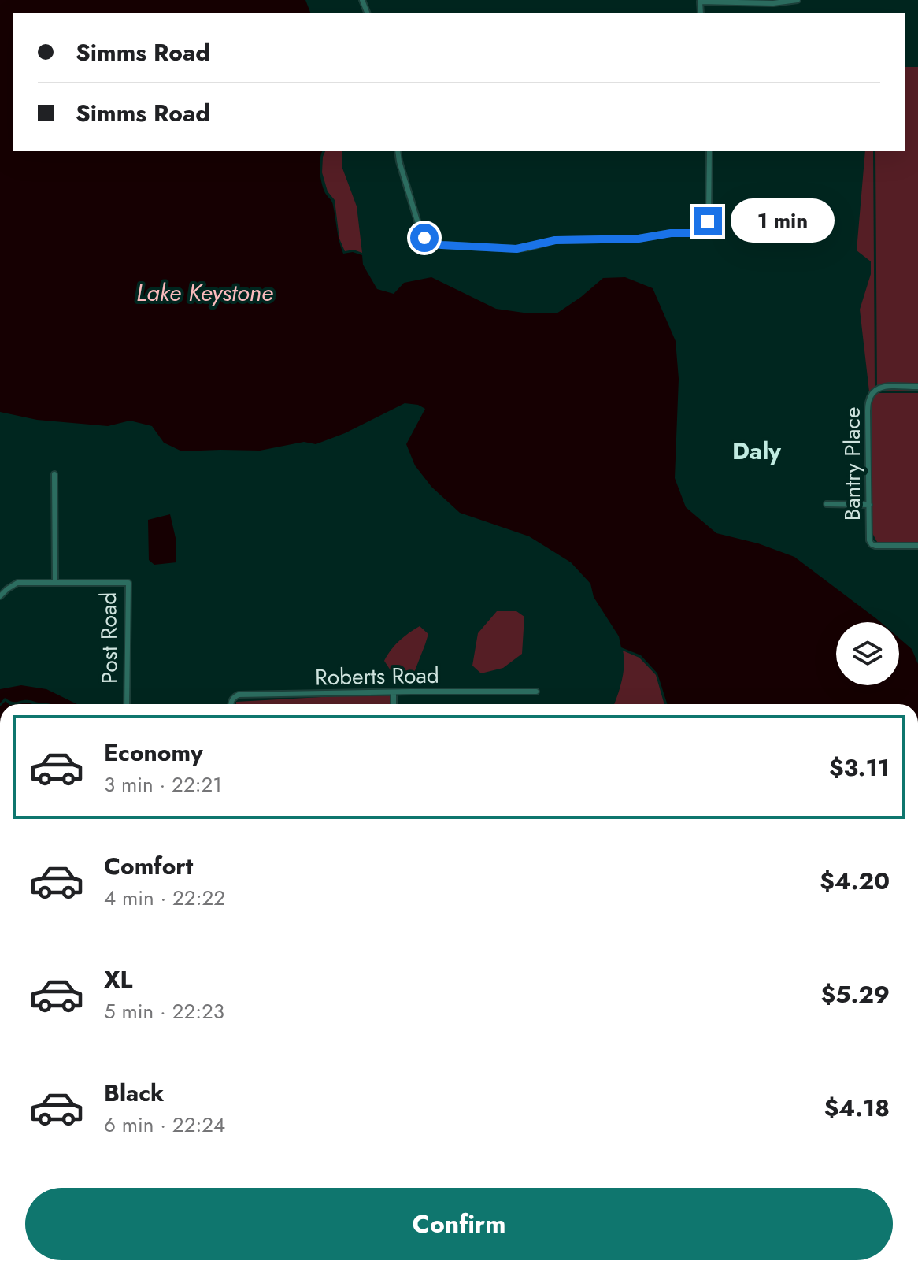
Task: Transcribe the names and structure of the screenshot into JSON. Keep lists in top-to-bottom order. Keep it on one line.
{"streets":{"street":["Bantry Place","Post Road","Roberts Road"]},"districts":["Daly"],"water":["Lake Keystone"],"page":{"banner":["Simms Road","Simms Road"],"bubble":"1 min","list":[{"name":"Economy","note":"3 min · 22:21","value":"$3.11"},{"name":"Comfort","note":"4 min · 22:22","value":"$4.20"},{"name":"XL","note":"5 min · 22:23","value":"$5.29"},{"name":"Black","note":"6 min · 22:24","value":"$4.18"}],"buttons":"Confirm"}}
